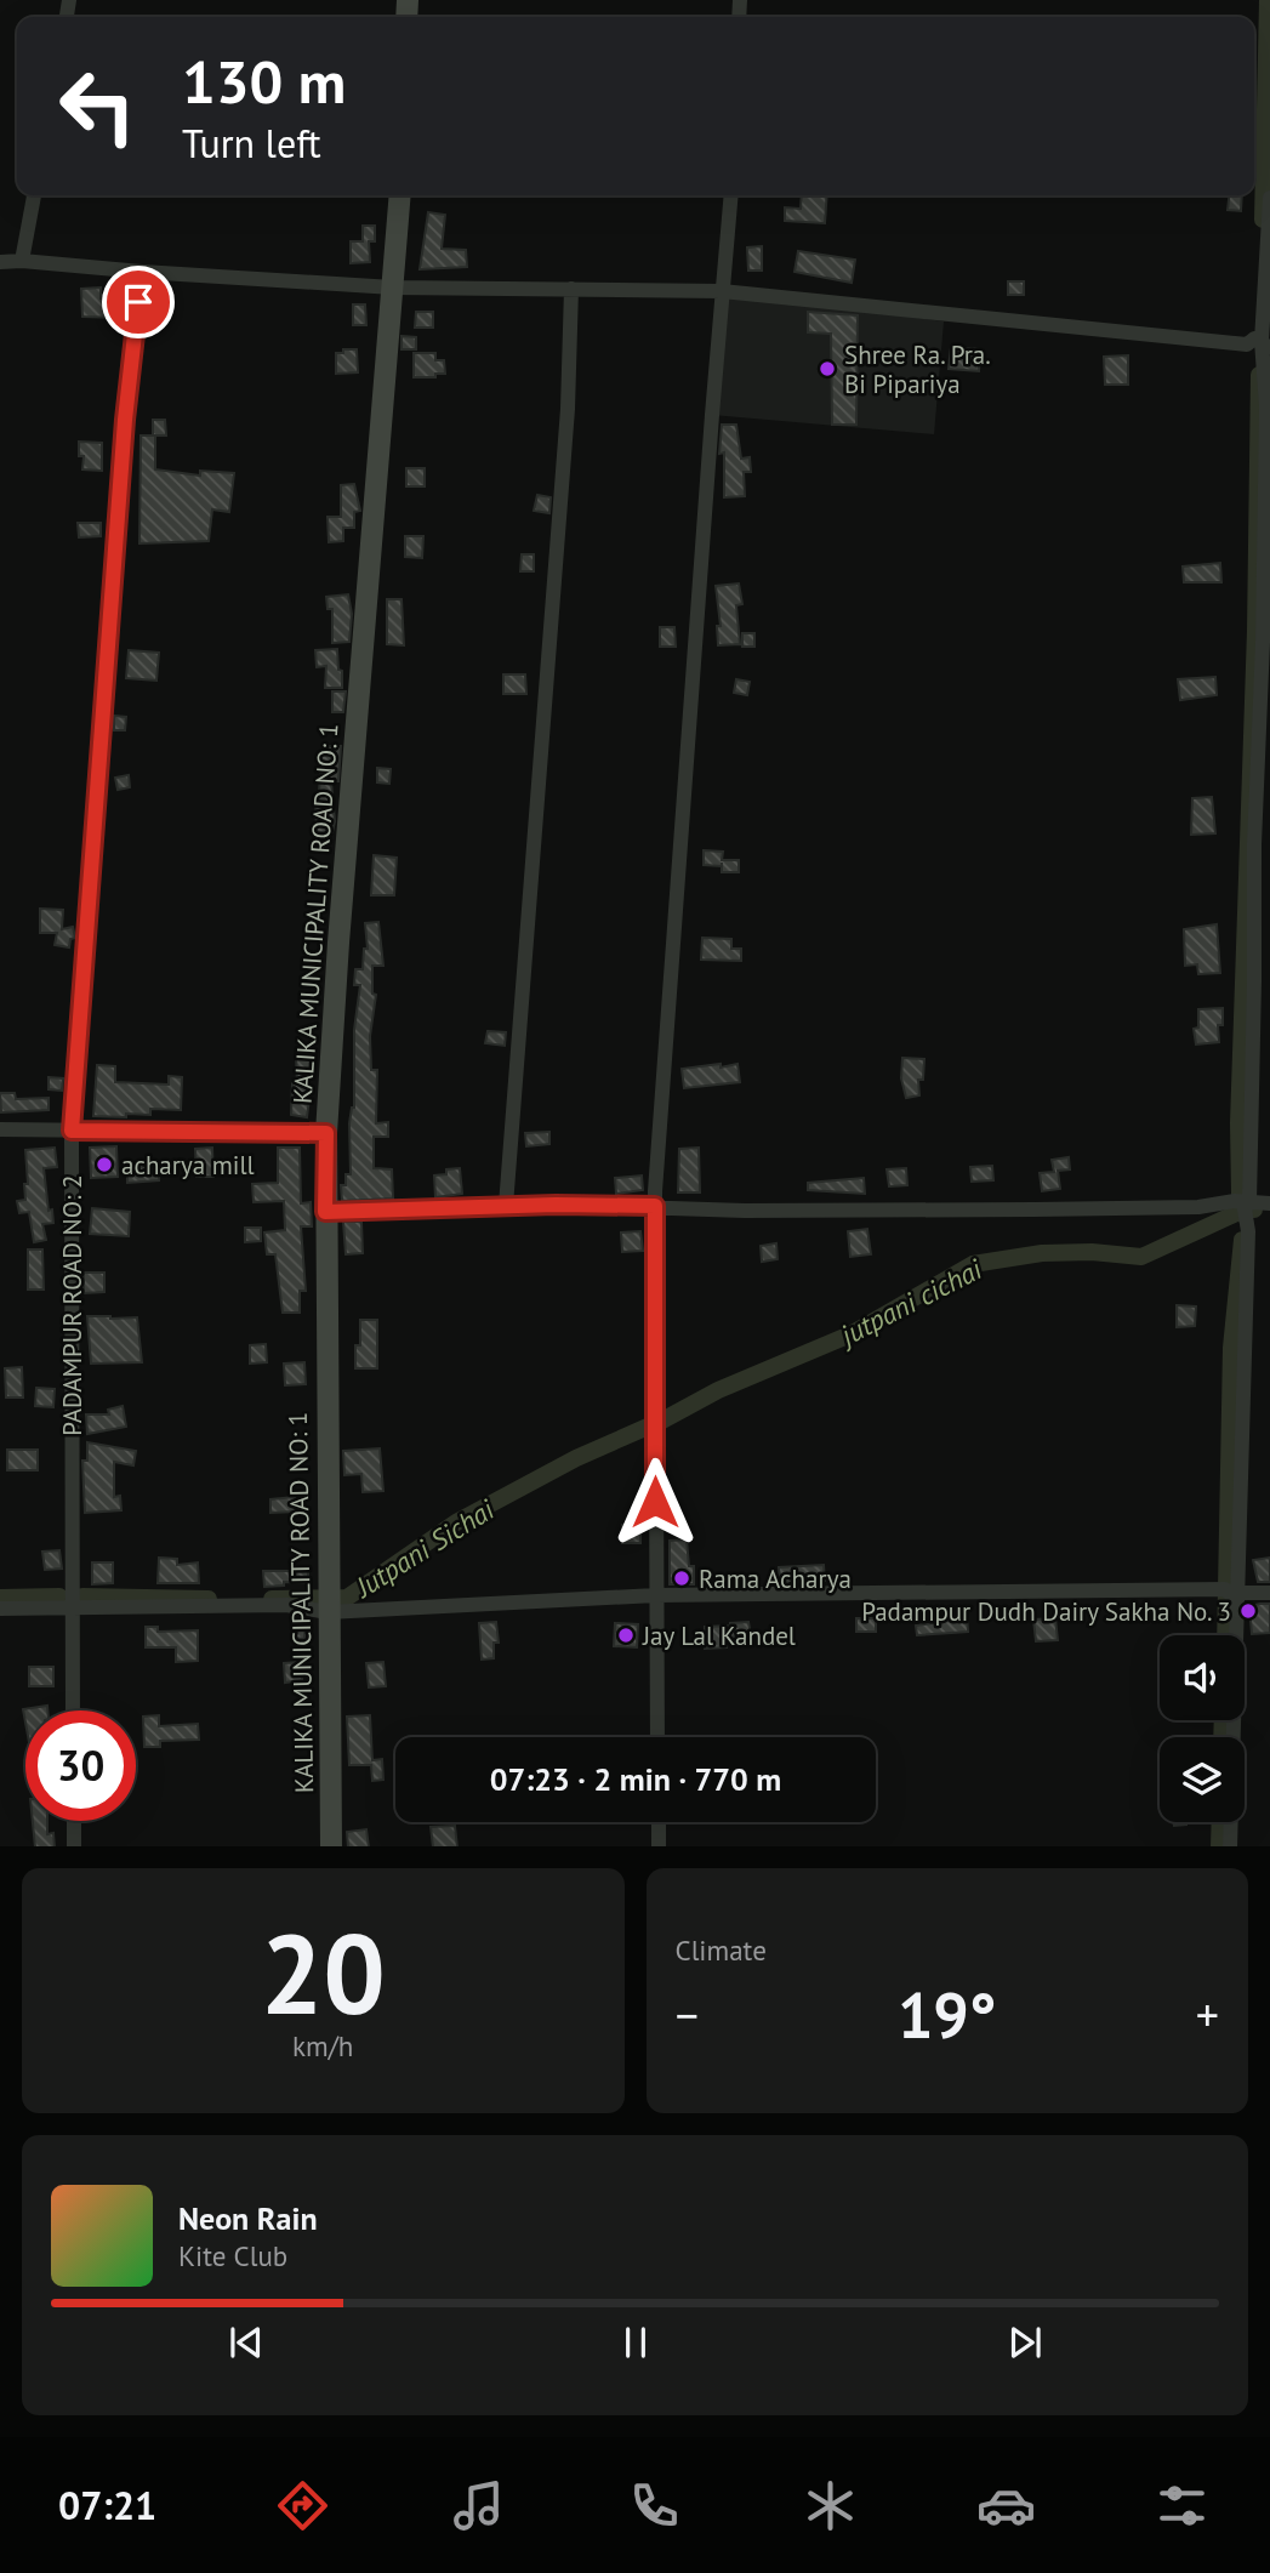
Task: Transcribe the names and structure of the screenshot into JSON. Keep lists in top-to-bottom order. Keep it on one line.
{"streets":{"street":["KALIKA MUNICIPALITY ROAD NO: 1","PADAMPUR ROAD NO: 2"]},"water":["jutpani cichai","Jutpani Sichai"],"places":["Shree Ra. Pra. Bi Pipariya","acharya mill","Rama Acharya","Padampur Dudh Dairy Sakha No. 3","Jay Lal Kandel"],"page":{"turn":["130 m","Turn left"],"limit":"30","trip":"07:23 · 2 min · 770 m","tile":[["20","km/h"],"Climate"],"heat":["−","19°","+"],"song":["Neon Rain","Kite Club"],"tabs":"07:21"}}
